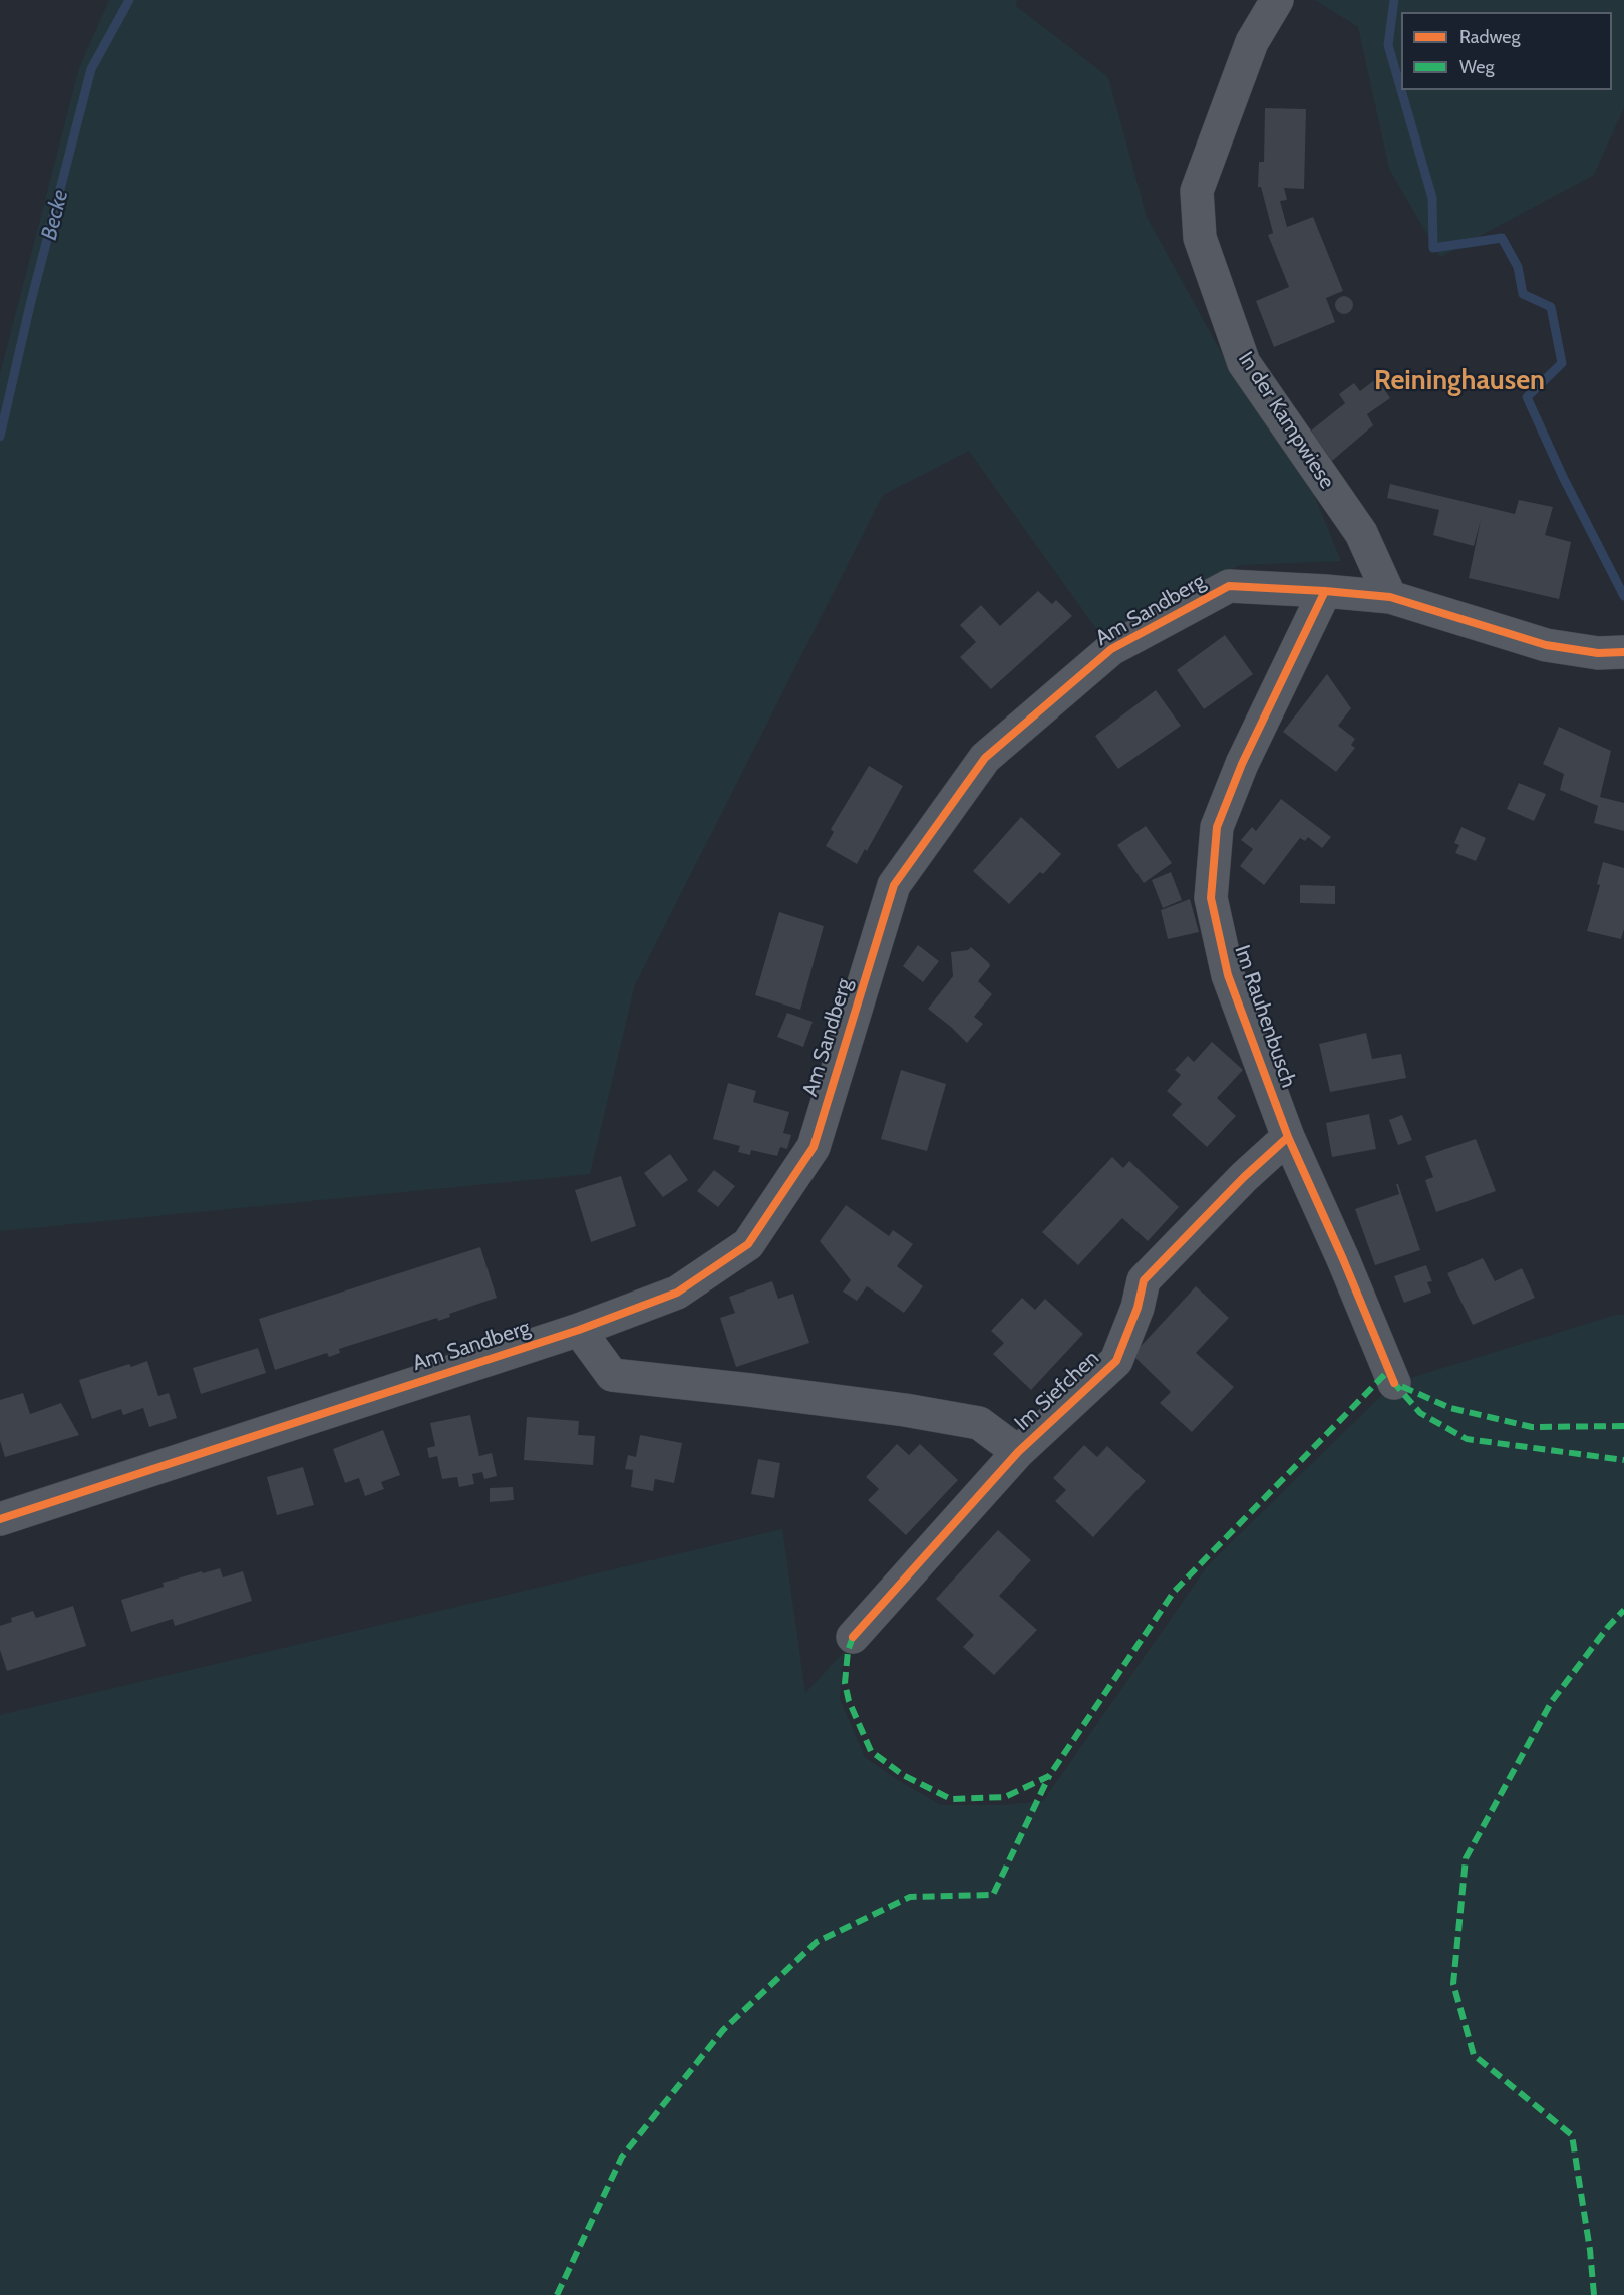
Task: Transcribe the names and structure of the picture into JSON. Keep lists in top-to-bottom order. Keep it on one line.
{"streets":{"street":["In der Kampwiese","Am Sandberg","Im Rauhenbusch","Im Siefchen"]},"crossings":[["In der Kampwiese","Am Sandberg"],["Am Sandberg","Im Rauhenbusch"],["Am Sandberg","Im Siefchen"],["Im Rauhenbusch","Im Siefchen"]],"districts":["Reininghausen"],"water":["Becke"],"legend":["Radweg","Weg"]}
